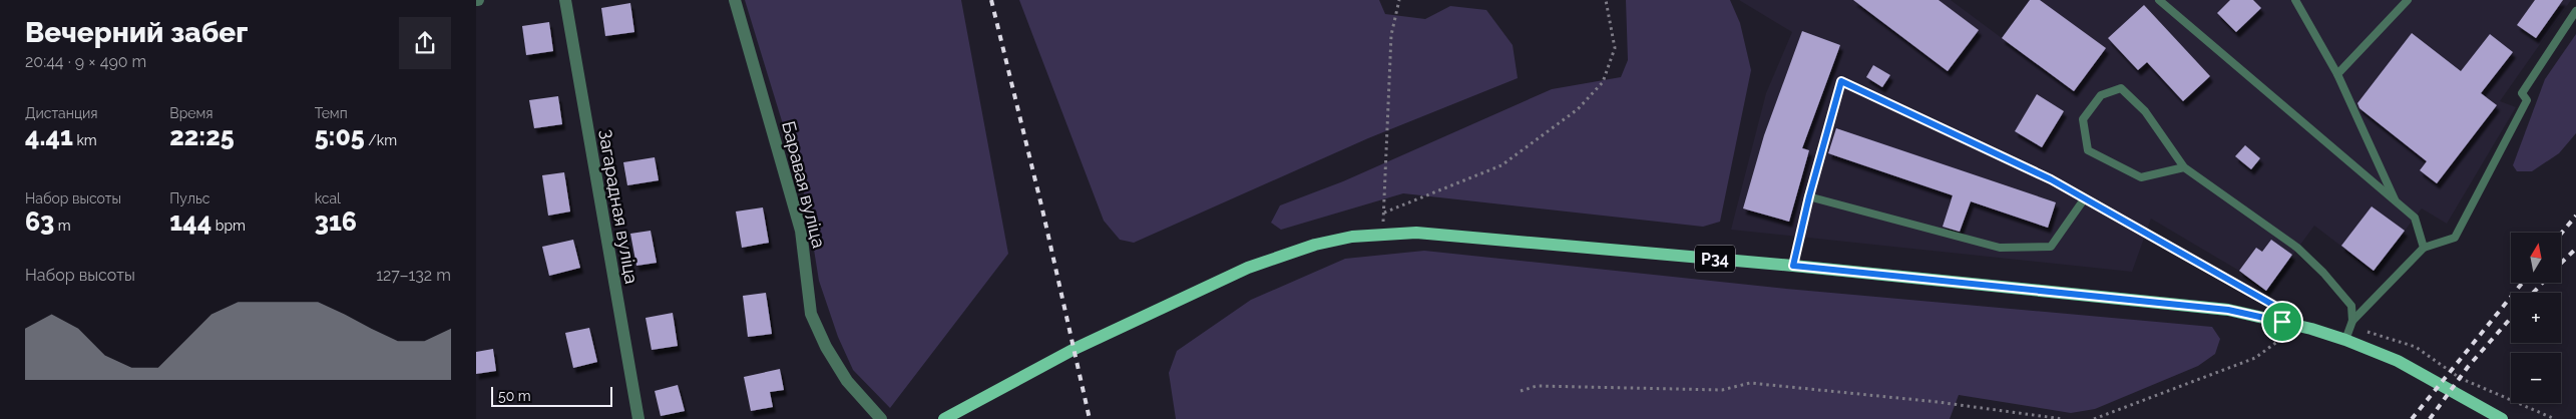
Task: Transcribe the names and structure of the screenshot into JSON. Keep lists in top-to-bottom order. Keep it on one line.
{"streets":{"main road":["Р34"],"street":["Баравая вуліца","Загарадная вуліца"]},"scale_bar":"50 m","north":"top","page":{"heading":["Вечерний забег","20:44 · 9 × 490 m"],"stats":[["Дистанция","4.41 km"],["Время","22:25"],["Темп","5:05 /km"],["Набор высоты","63 m"],["Пульс","144 bpm"],["kcal","316"]],"map_buttons":["+","−"],"chart":["Набор высоты","127–132 m"],"scale":"50 m"}}
